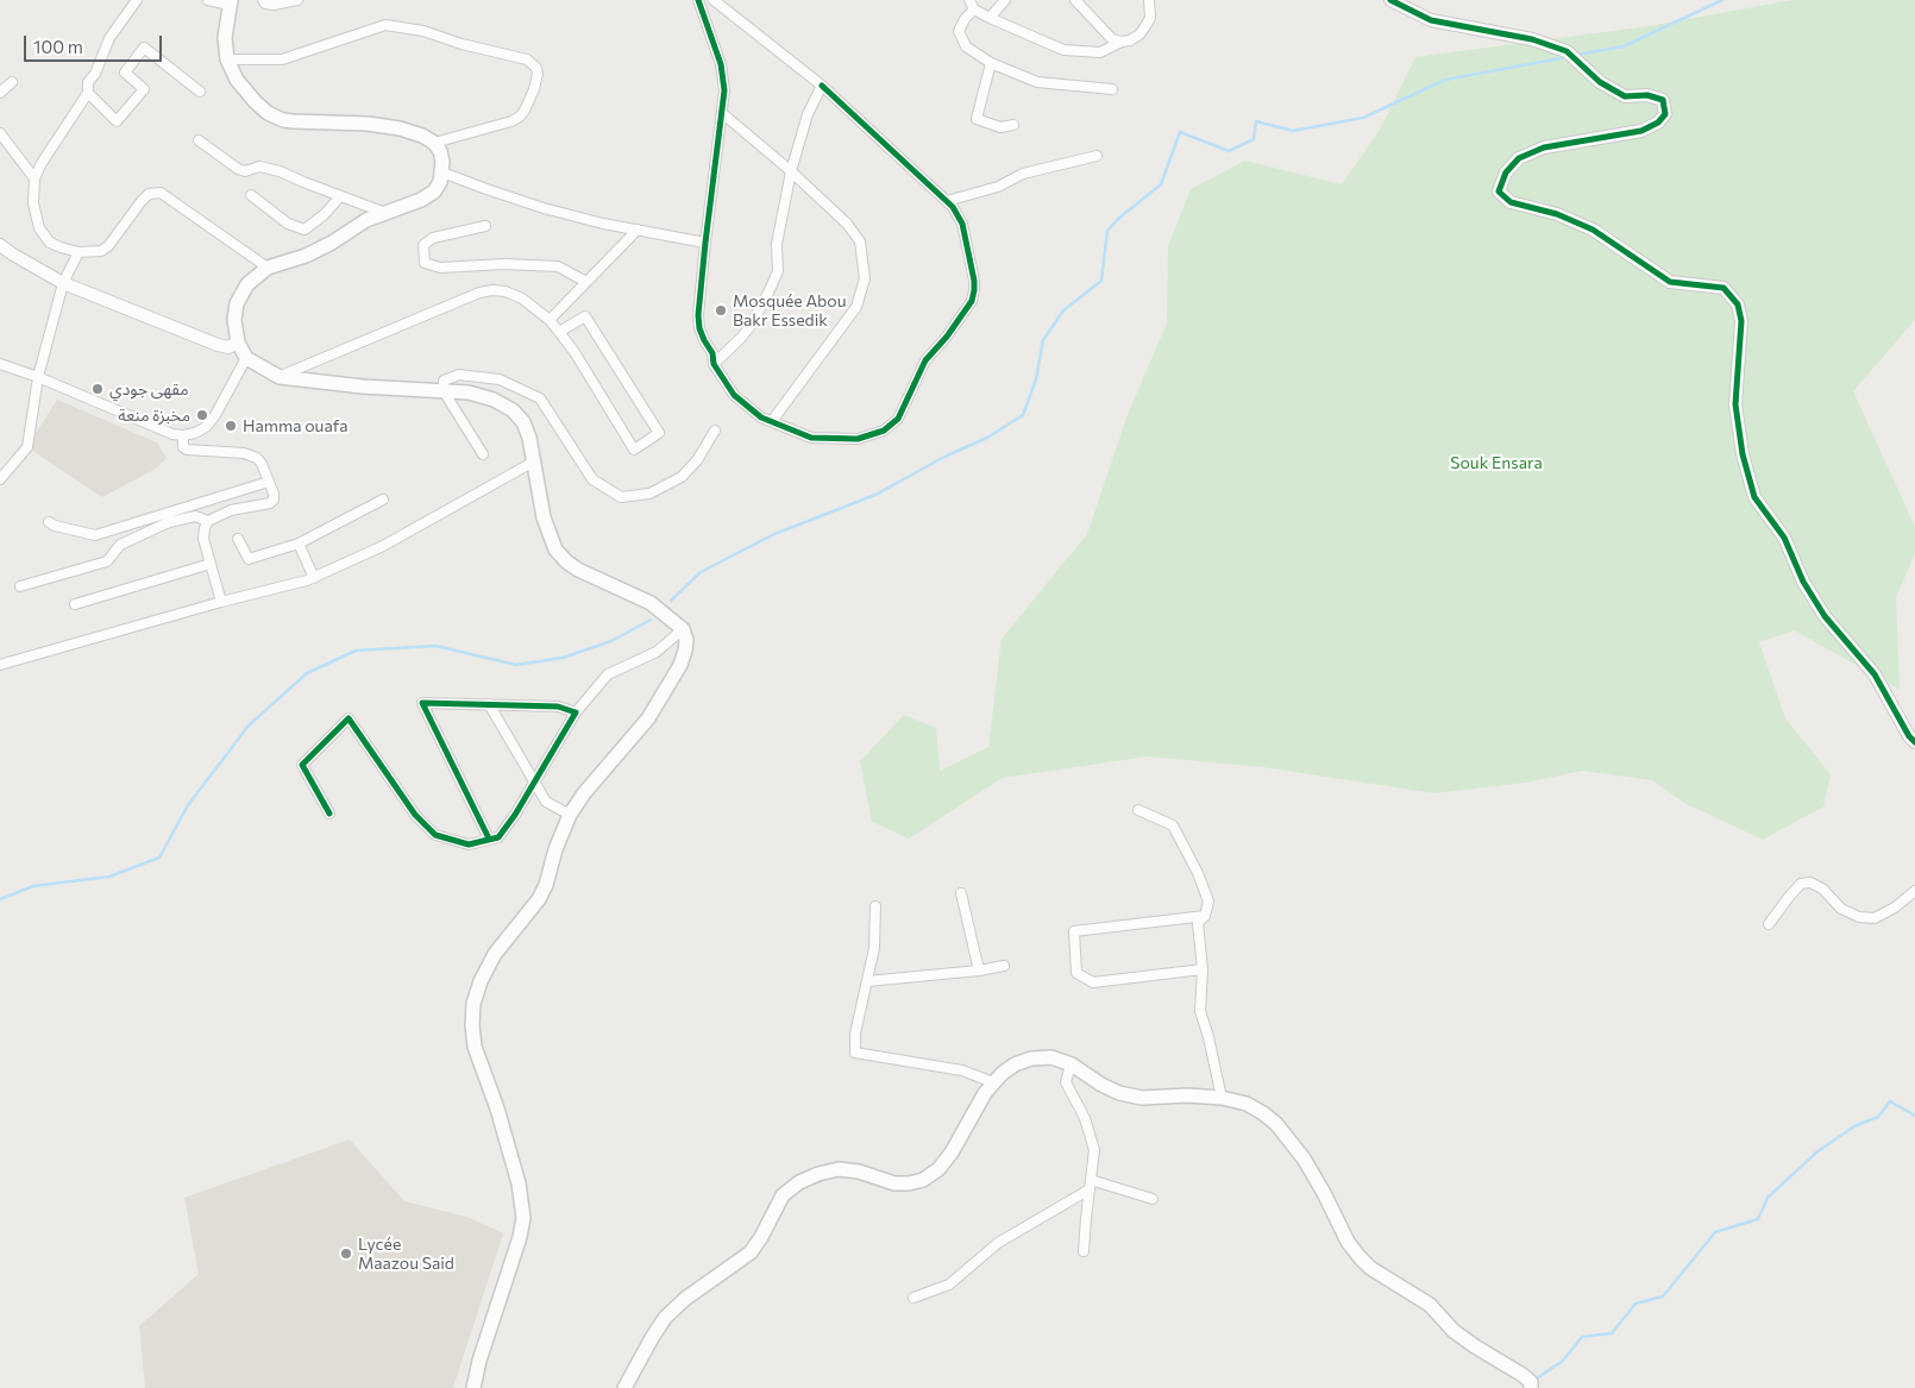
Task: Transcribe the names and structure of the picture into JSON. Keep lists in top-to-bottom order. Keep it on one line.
{"parks":["Souk Ensara"],"places":["Mosquée Abou Bakr Essedik","مقهى جودي","مخبزة منعة","Hamma ouafa","Lycée Maazou Said"],"scale_bar":"100 m"}
